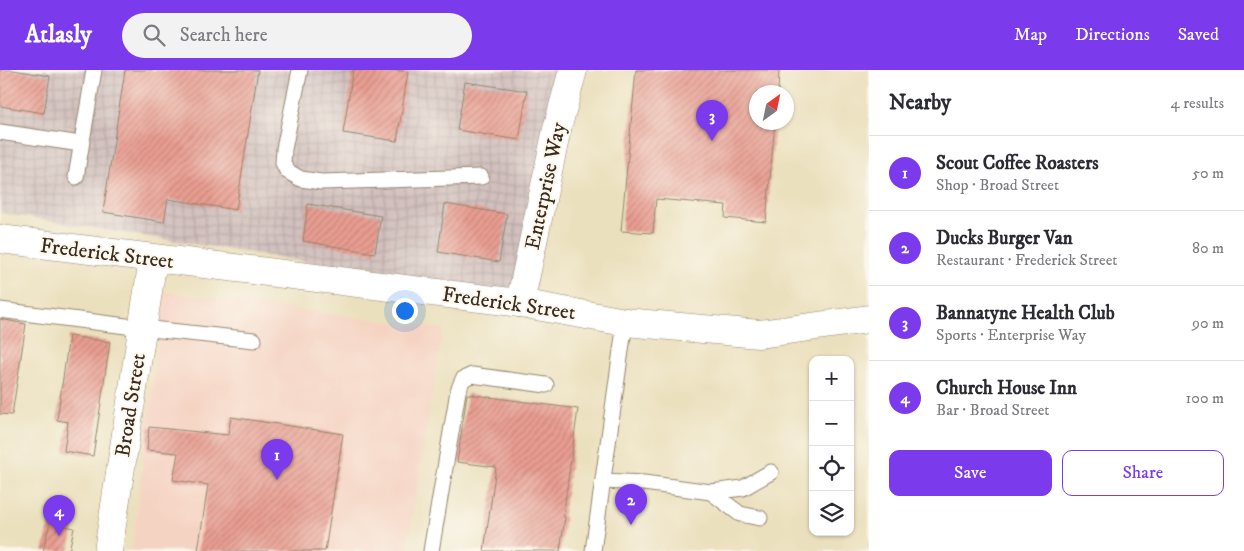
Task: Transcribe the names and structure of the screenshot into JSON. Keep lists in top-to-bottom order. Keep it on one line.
{"streets":{"street":["Enterprise Way","Frederick Street","Broad Street"]},"crossings":[["Enterprise Way","Frederick Street"],["Frederick Street","Broad Street"]],"north":"top right","page":{"header":"Atlasly","search":"Search here","nav":["Map","Directions","Saved"],"heading":["Nearby","4 results"],"pins":["3","1","2","4"],"list":[{"mark":"1","name":"Scout Coffee Roasters","note":"Shop · Broad Street","value":"50 m"},{"mark":"2","name":"Ducks Burger Van","note":"Restaurant · Frederick Street","value":"80 m"},{"mark":"3","name":"Bannatyne Health Club","note":"Sports · Enterprise Way","value":"90 m"},{"mark":"4","name":"Church House Inn","note":"Bar · Broad Street","value":"100 m"}],"map_buttons":["+","−"],"buttons":["Save","Share"]}}
